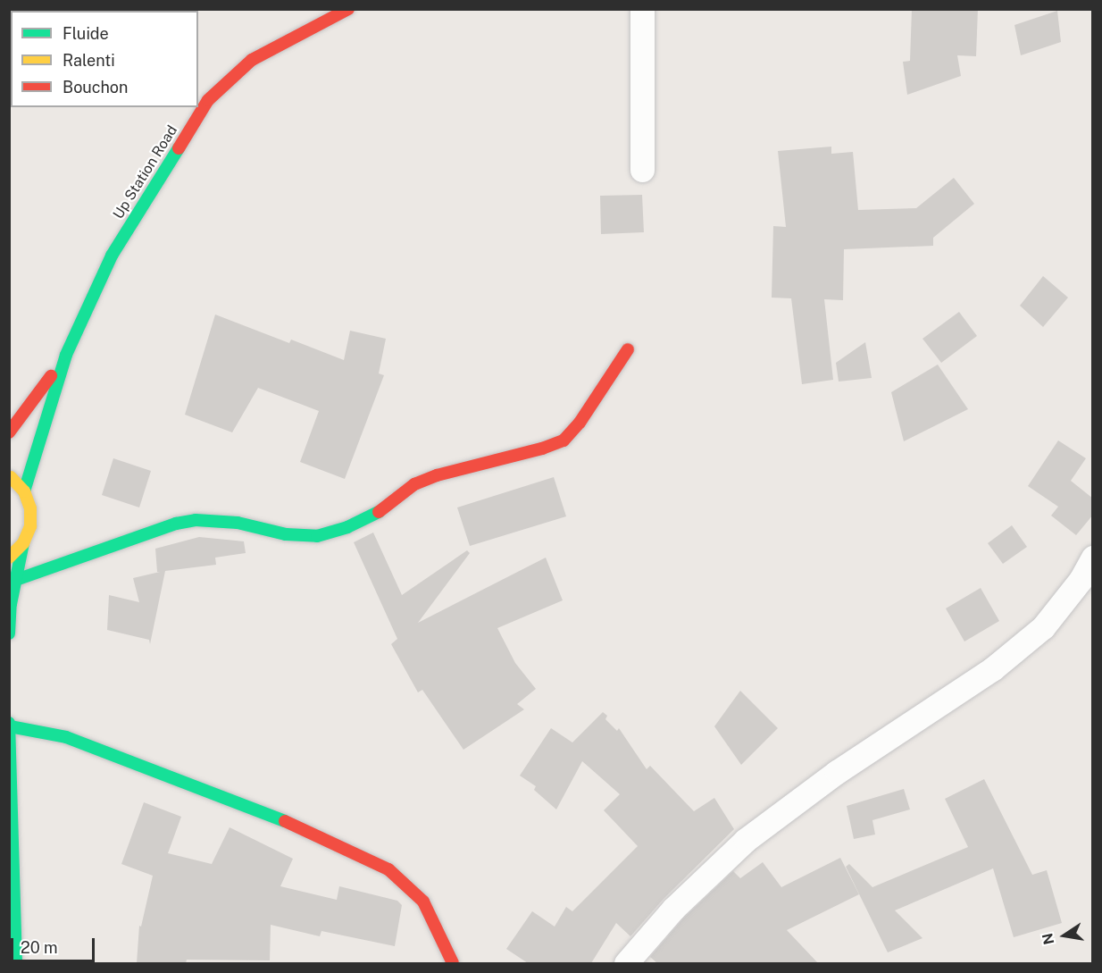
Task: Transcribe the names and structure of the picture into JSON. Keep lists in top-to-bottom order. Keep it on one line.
{"streets":{"main road":["Up Station Road"]},"legend":["Fluide","Ralenti","Bouchon"],"scale_bar":"20 m","north":"left"}
